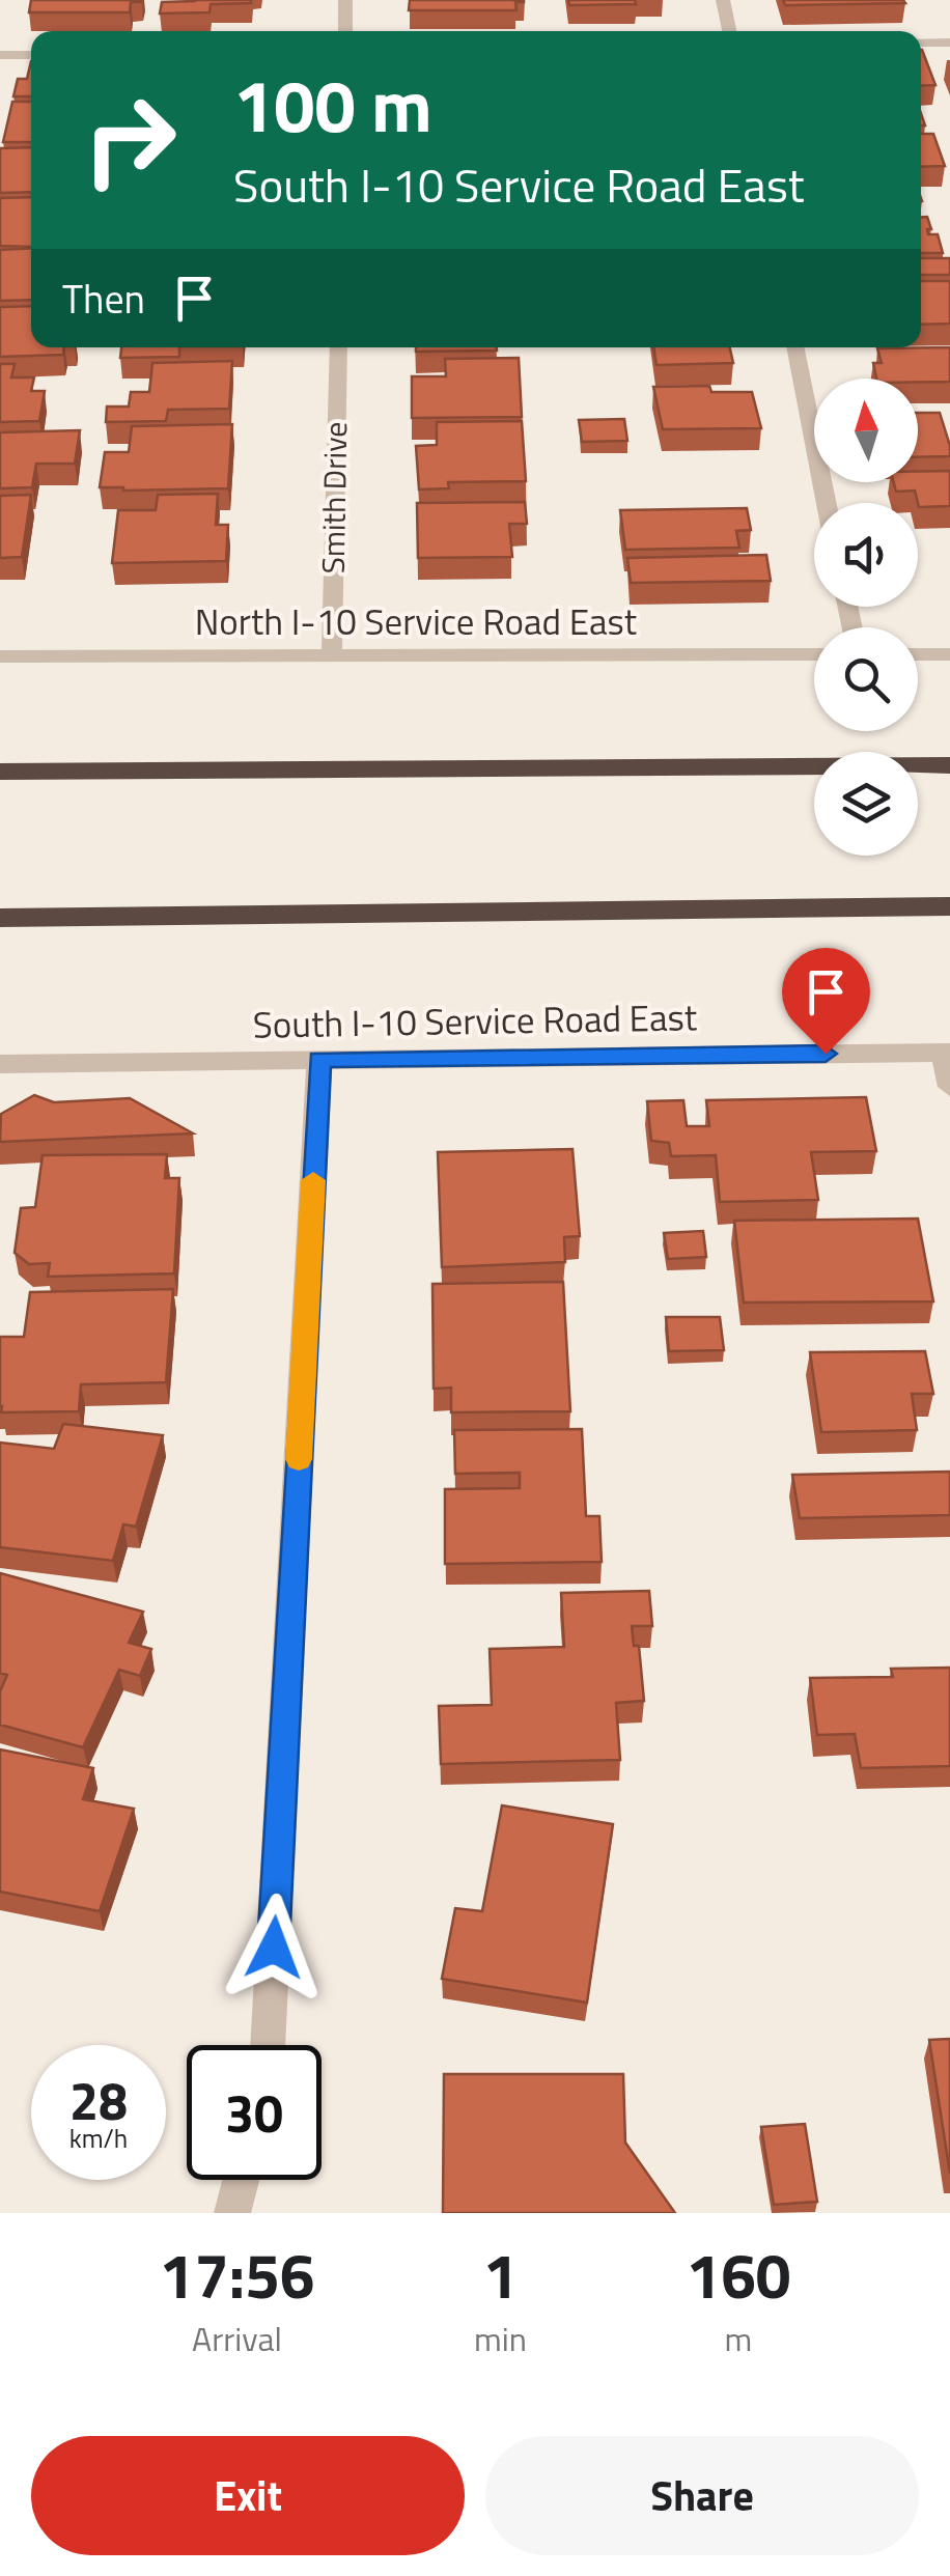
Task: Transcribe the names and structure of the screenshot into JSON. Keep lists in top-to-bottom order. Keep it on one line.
{"streets":{"street":["Smith Drive","North I-10 Service Road East","South I-10 Service Road East"]},"crossings":[["Smith Drive","North I-10 Service Road East"]],"north":"top","page":{"turn":["100 m","South I-10 Service Road East"],"then":"Then","speed":"28 km/h","limit":"30","eta":["17:56","Arrival","1","min","160","m"],"buttons":["Exit","Share"]}}
